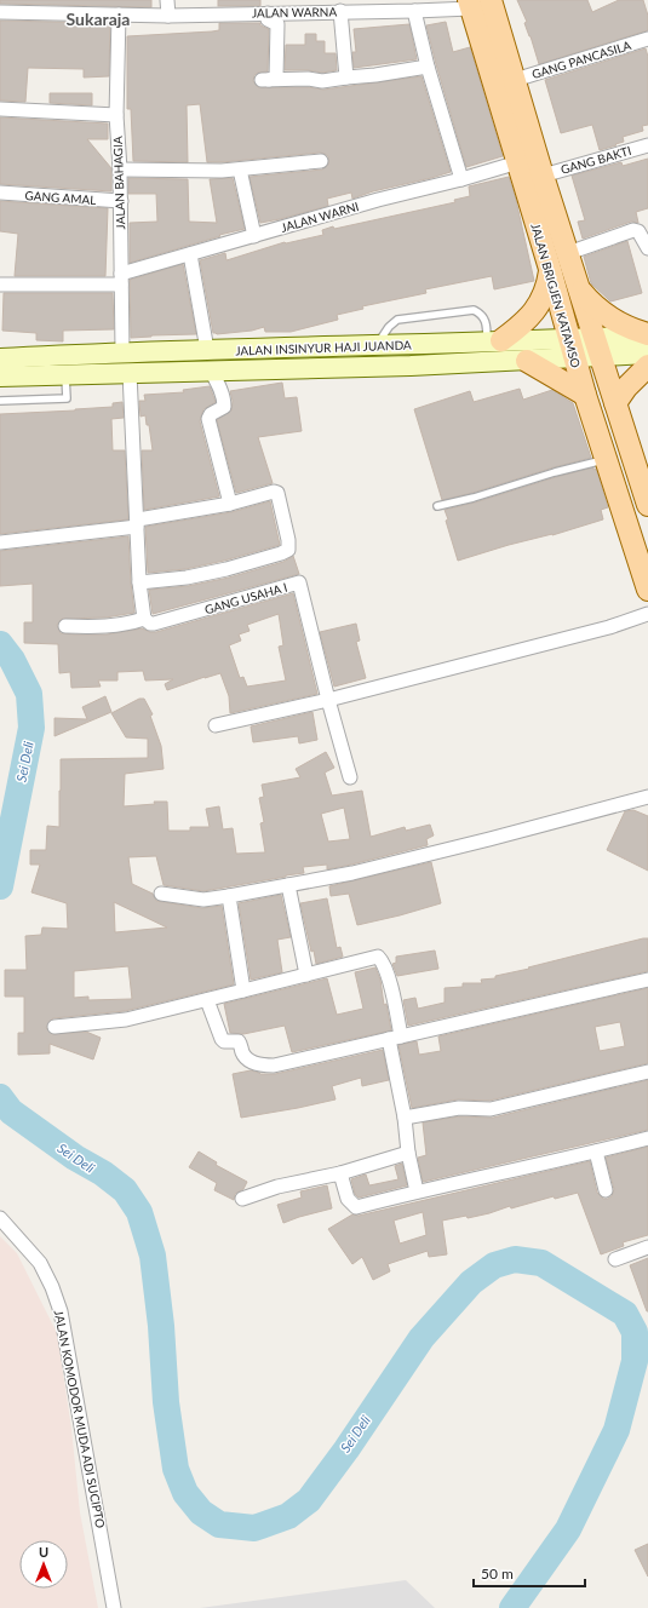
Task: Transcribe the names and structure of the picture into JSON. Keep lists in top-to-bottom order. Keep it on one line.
{"streets":{"main road":["JALAN BRIGJEN KATAMSO","JALAN INSINYUR HAJI JUANDA"],"street":["JALAN WARNA","GANG PANCASILA","GANG BAKTI","JALAN BAHAGIA","GANG AMAL","JALAN WARNI","GANG USAHA I","JALAN KOMODOR MUDA ADI SUCIPTO"]},"crossings":[["JALAN WARNA","JALAN BAHAGIA"],["JALAN WARNA","JALAN BRIGJEN KATAMSO"],["GANG PANCASILA","JALAN BRIGJEN KATAMSO"],["GANG BAKTI","JALAN BRIGJEN KATAMSO"],["JALAN BAHAGIA","GANG AMAL"],["JALAN BAHAGIA","JALAN WARNI"],["JALAN BAHAGIA","JALAN INSINYUR HAJI JUANDA"],["JALAN WARNI","JALAN BRIGJEN KATAMSO"],["JALAN BRIGJEN KATAMSO","JALAN INSINYUR HAJI JUANDA"]],"districts":["Sukaraja"],"water":["Sei Deli"],"scale_bar":"50 m","north":"top"}
